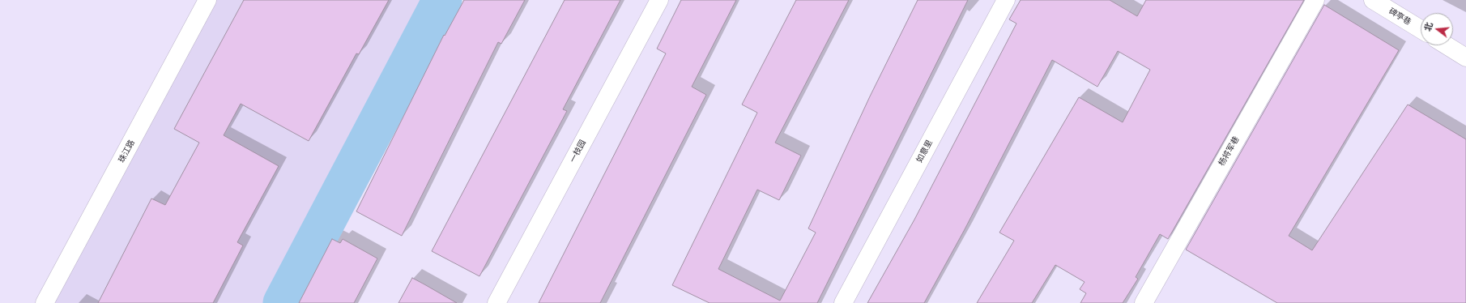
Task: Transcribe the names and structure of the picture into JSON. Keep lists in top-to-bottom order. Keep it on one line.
{"streets":{"street":["碑亭巷","珠江路","一枝园","如意里","杨将军巷"]},"north":"left"}
